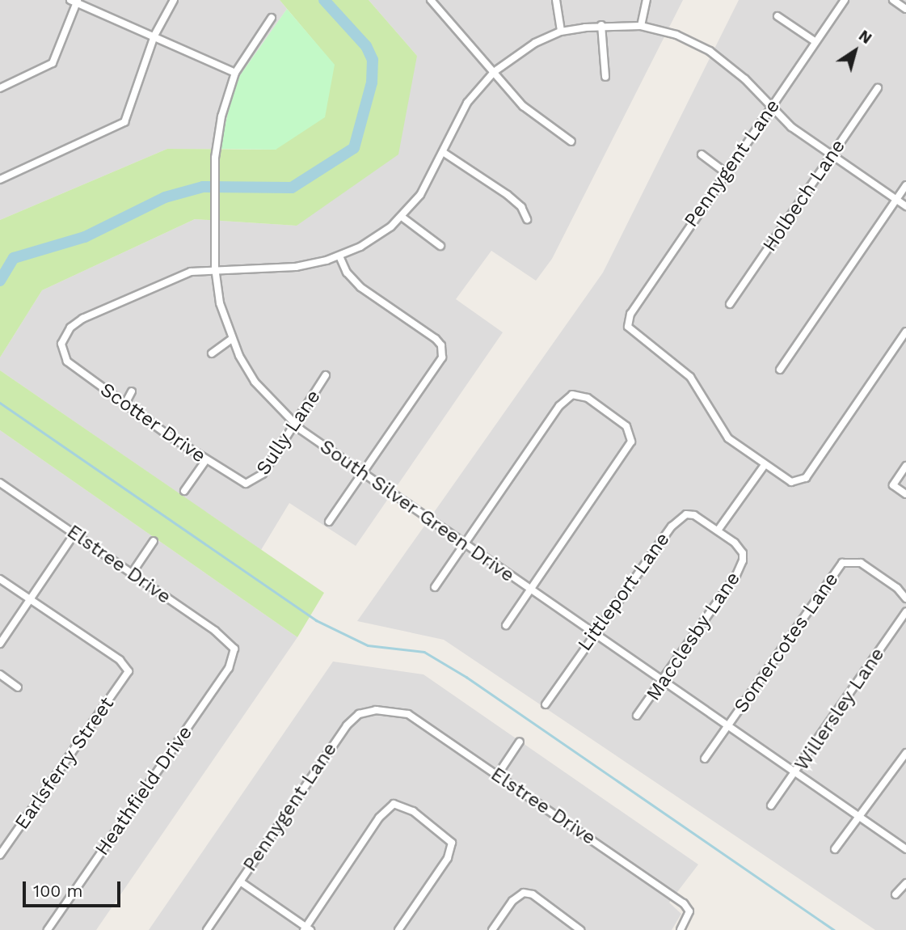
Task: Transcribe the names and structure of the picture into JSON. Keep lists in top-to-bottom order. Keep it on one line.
{"streets":{"street":["Pennygent Lane","Holbech Lane","Scotter Drive","Sully Lane","South Silver Green Drive","Elstree Drive","Littleport Lane","Macclesby Lane","Somercotes Lane","Willersley Lane","Earlsferry Street","Heathfield Drive"]},"crossings":[["Pennygent Lane","Elstree Drive"],["Scotter Drive","Sully Lane"],["Scotter Drive","South Silver Green Drive"],["Sully Lane","South Silver Green Drive"],["South Silver Green Drive","Littleport Lane"],["South Silver Green Drive","Macclesby Lane"],["South Silver Green Drive","Somercotes Lane"],["South Silver Green Drive","Willersley Lane"],["Elstree Drive","Heathfield Drive"],["Littleport Lane","Macclesby Lane"]],"scale_bar":"100 m","north":"top right"}
